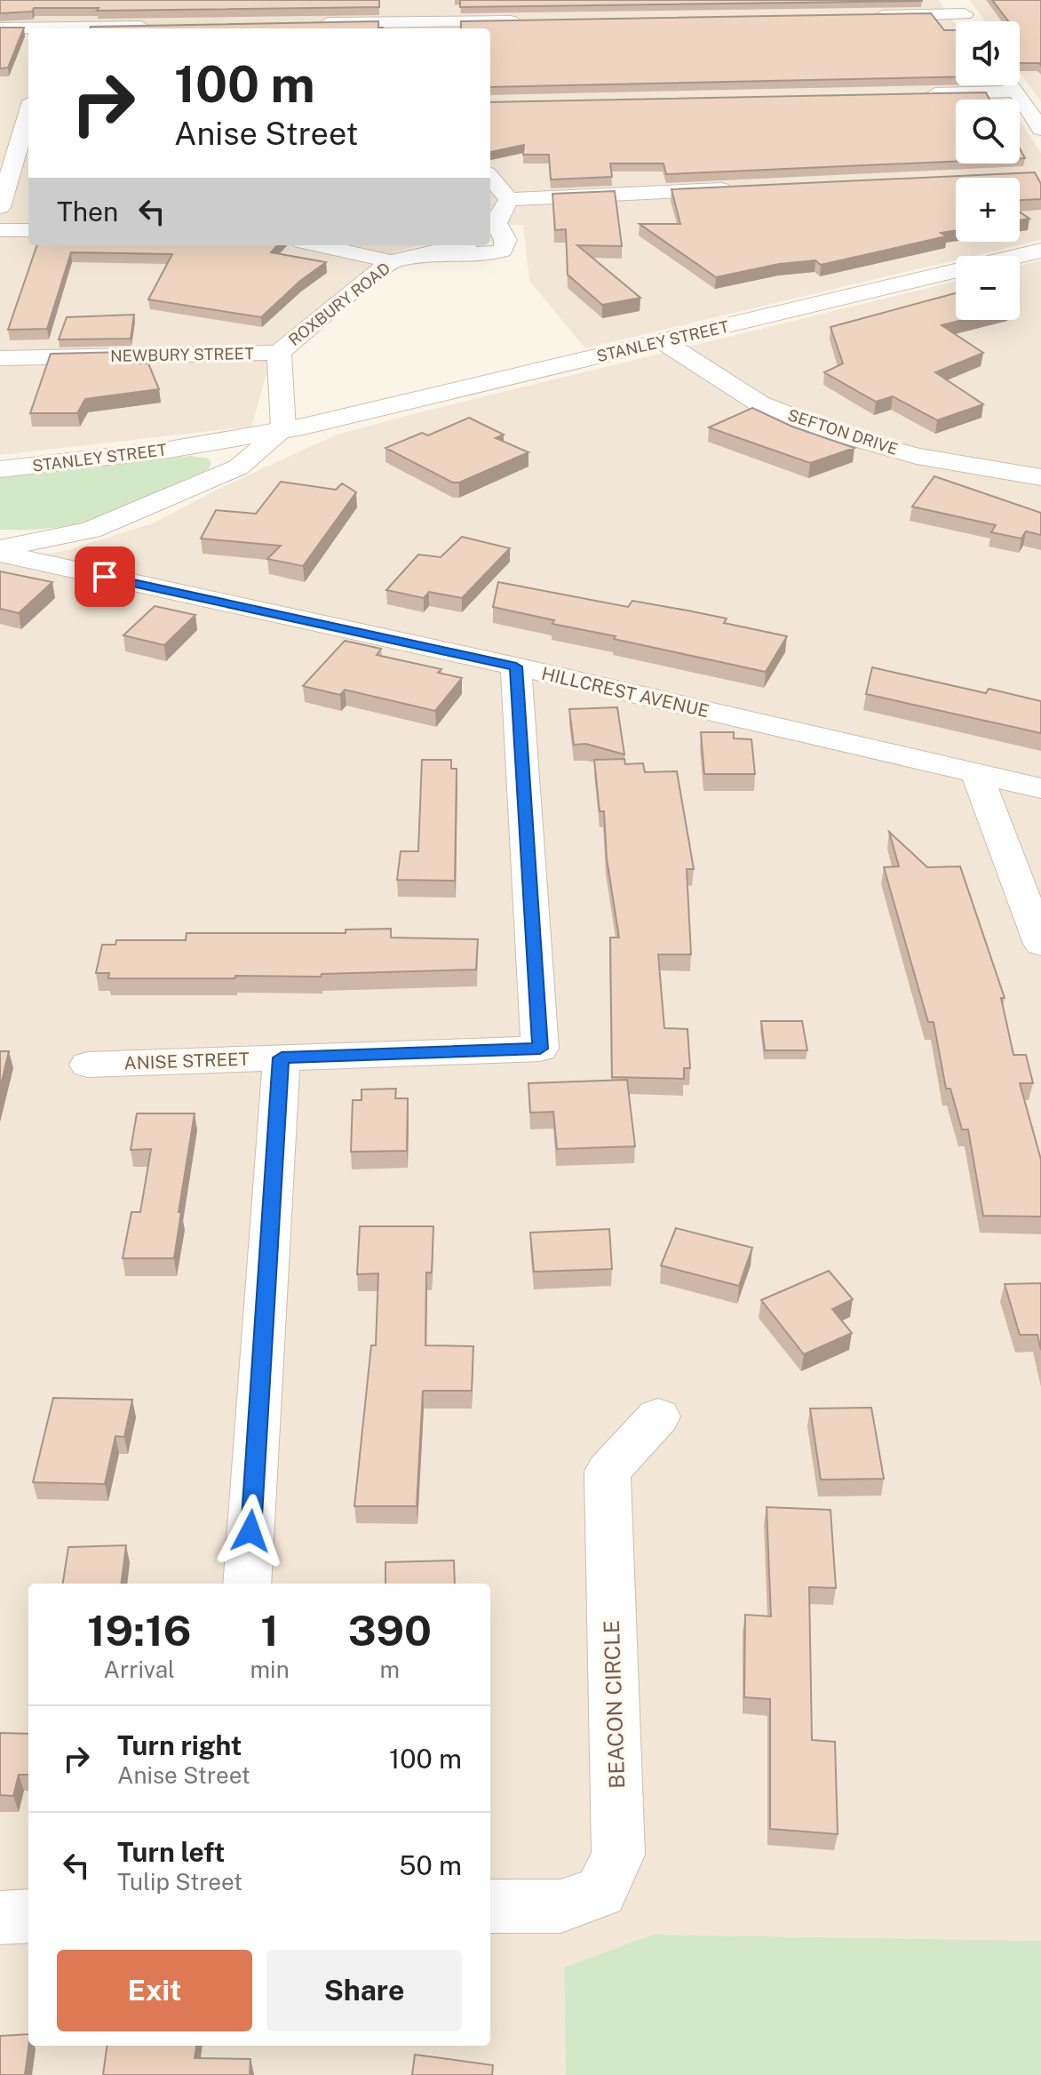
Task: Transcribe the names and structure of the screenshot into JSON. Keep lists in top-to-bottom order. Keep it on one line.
{"streets":{"main road":["STANLEY STREET"],"street":["ROXBURY ROAD","NEWBURY STREET","SEFTON DRIVE","HILLCREST AVENUE","ANISE STREET","BEACON CIRCLE"]},"crossings":[["ROXBURY ROAD","STANLEY STREET"],["ROXBURY ROAD","NEWBURY STREET"],["STANLEY STREET","SEFTON DRIVE"],["STANLEY STREET","HILLCREST AVENUE"],["HILLCREST AVENUE","ANISE STREET"]],"page":{"map_buttons":["+","−"],"turn":["100 m","Anise Street"],"then":"Then","eta":["19:16","Arrival","1","min","390","m"],"list":[{"name":"Turn right","note":"Anise Street","value":"100 m"},{"name":"Turn left","note":"Tulip Street","value":"50 m"}],"buttons":["Exit","Share"]}}
